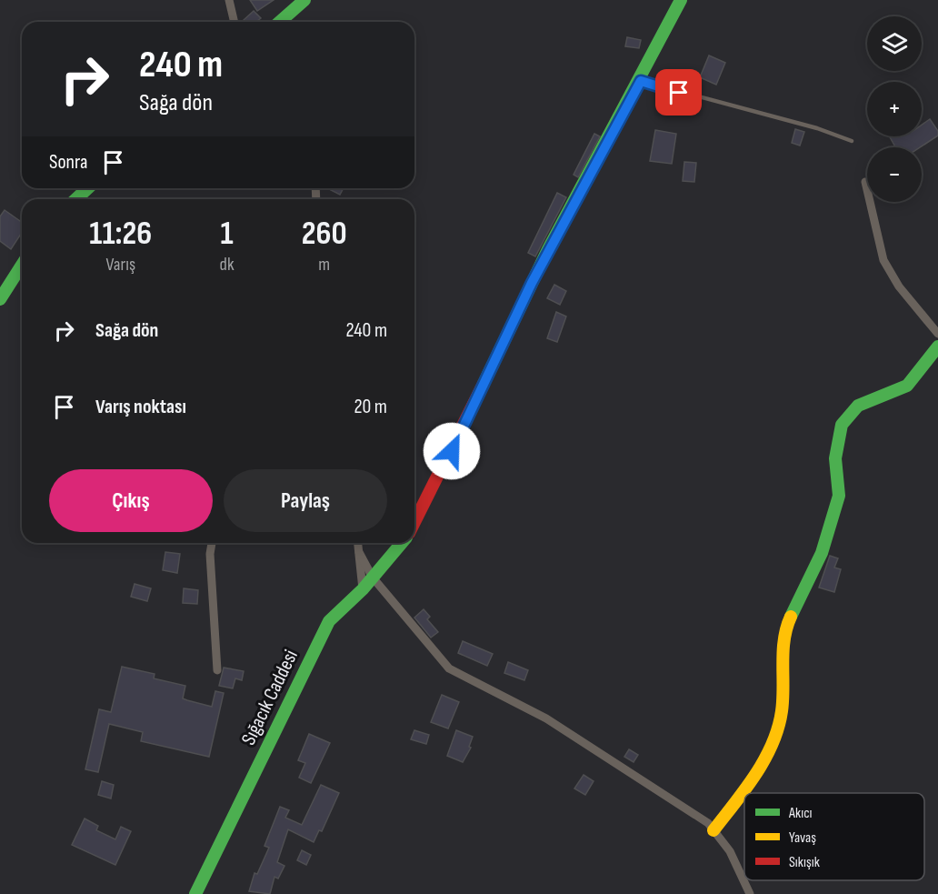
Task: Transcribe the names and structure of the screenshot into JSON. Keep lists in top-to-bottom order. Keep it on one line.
{"streets":{"street":["Sığacık Caddesi"]},"legend":["Akıcı","Yavaş","Sıkışık"],"page":{"map_buttons":["+","−"],"turn":["240 m","Sağa dön"],"then":"Sonra","eta":["11:26","Varış","1","dk","260","m"],"list":[{"name":"Sağa dön","value":"240 m"},{"name":"Varış noktası","value":"20 m"}],"buttons":["Çıkış","Paylaş"]}}
